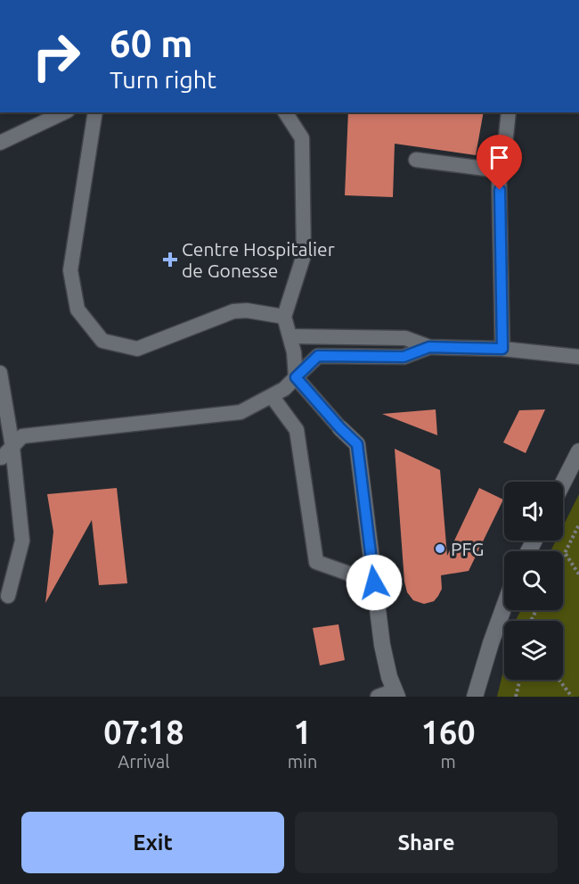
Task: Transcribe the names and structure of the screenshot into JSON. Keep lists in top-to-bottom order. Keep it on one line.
{"places":{"health":["Centre Hospitalier de Gonesse"],"other":["PFG"]},"page":{"turn":["60 m","Turn right"],"eta":["07:18","Arrival","1","min","160","m"],"buttons":["Exit","Share"]}}
